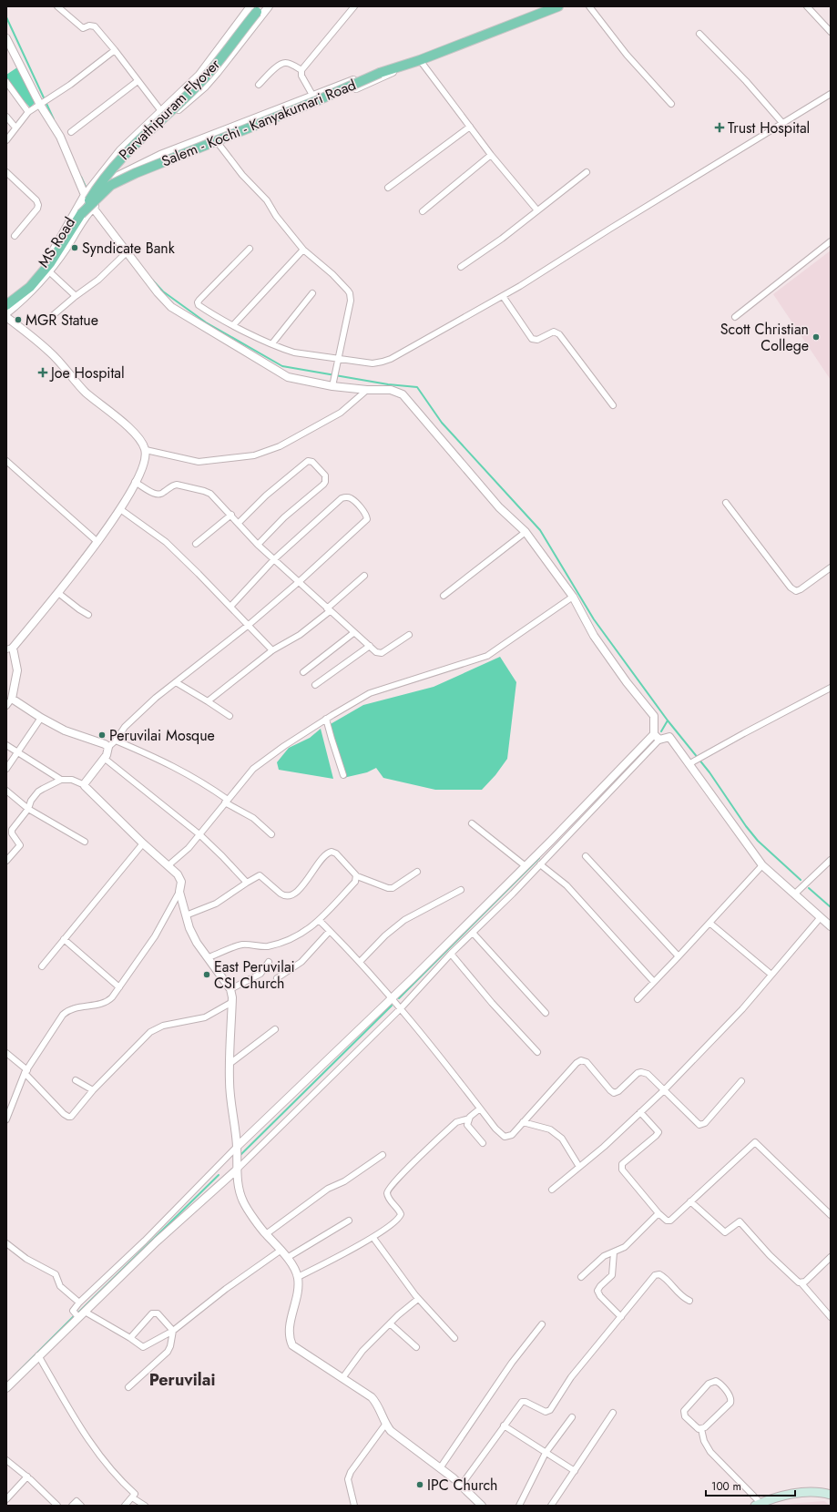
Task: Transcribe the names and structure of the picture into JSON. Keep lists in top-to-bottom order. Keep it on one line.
{"streets":{"highway":["Parvathipuram Flyover","Salem - Kochi - Kanyakumari Road"],"street":["MS Road"]},"crossings":[["Parvathipuram Flyover","Salem - Kochi - Kanyakumari Road"],["Parvathipuram Flyover","MS Road"],["Salem - Kochi - Kanyakumari Road","MS Road"]],"districts":["Peruvilai"],"places":{"health":["Trust Hospital","Joe Hospital"],"other":["Syndicate Bank","MGR Statue","Scott Christian College","Peruvilai Mosque","East Peruvilai CSI Church","IPC Church"]},"scale_bar":"100 m"}
